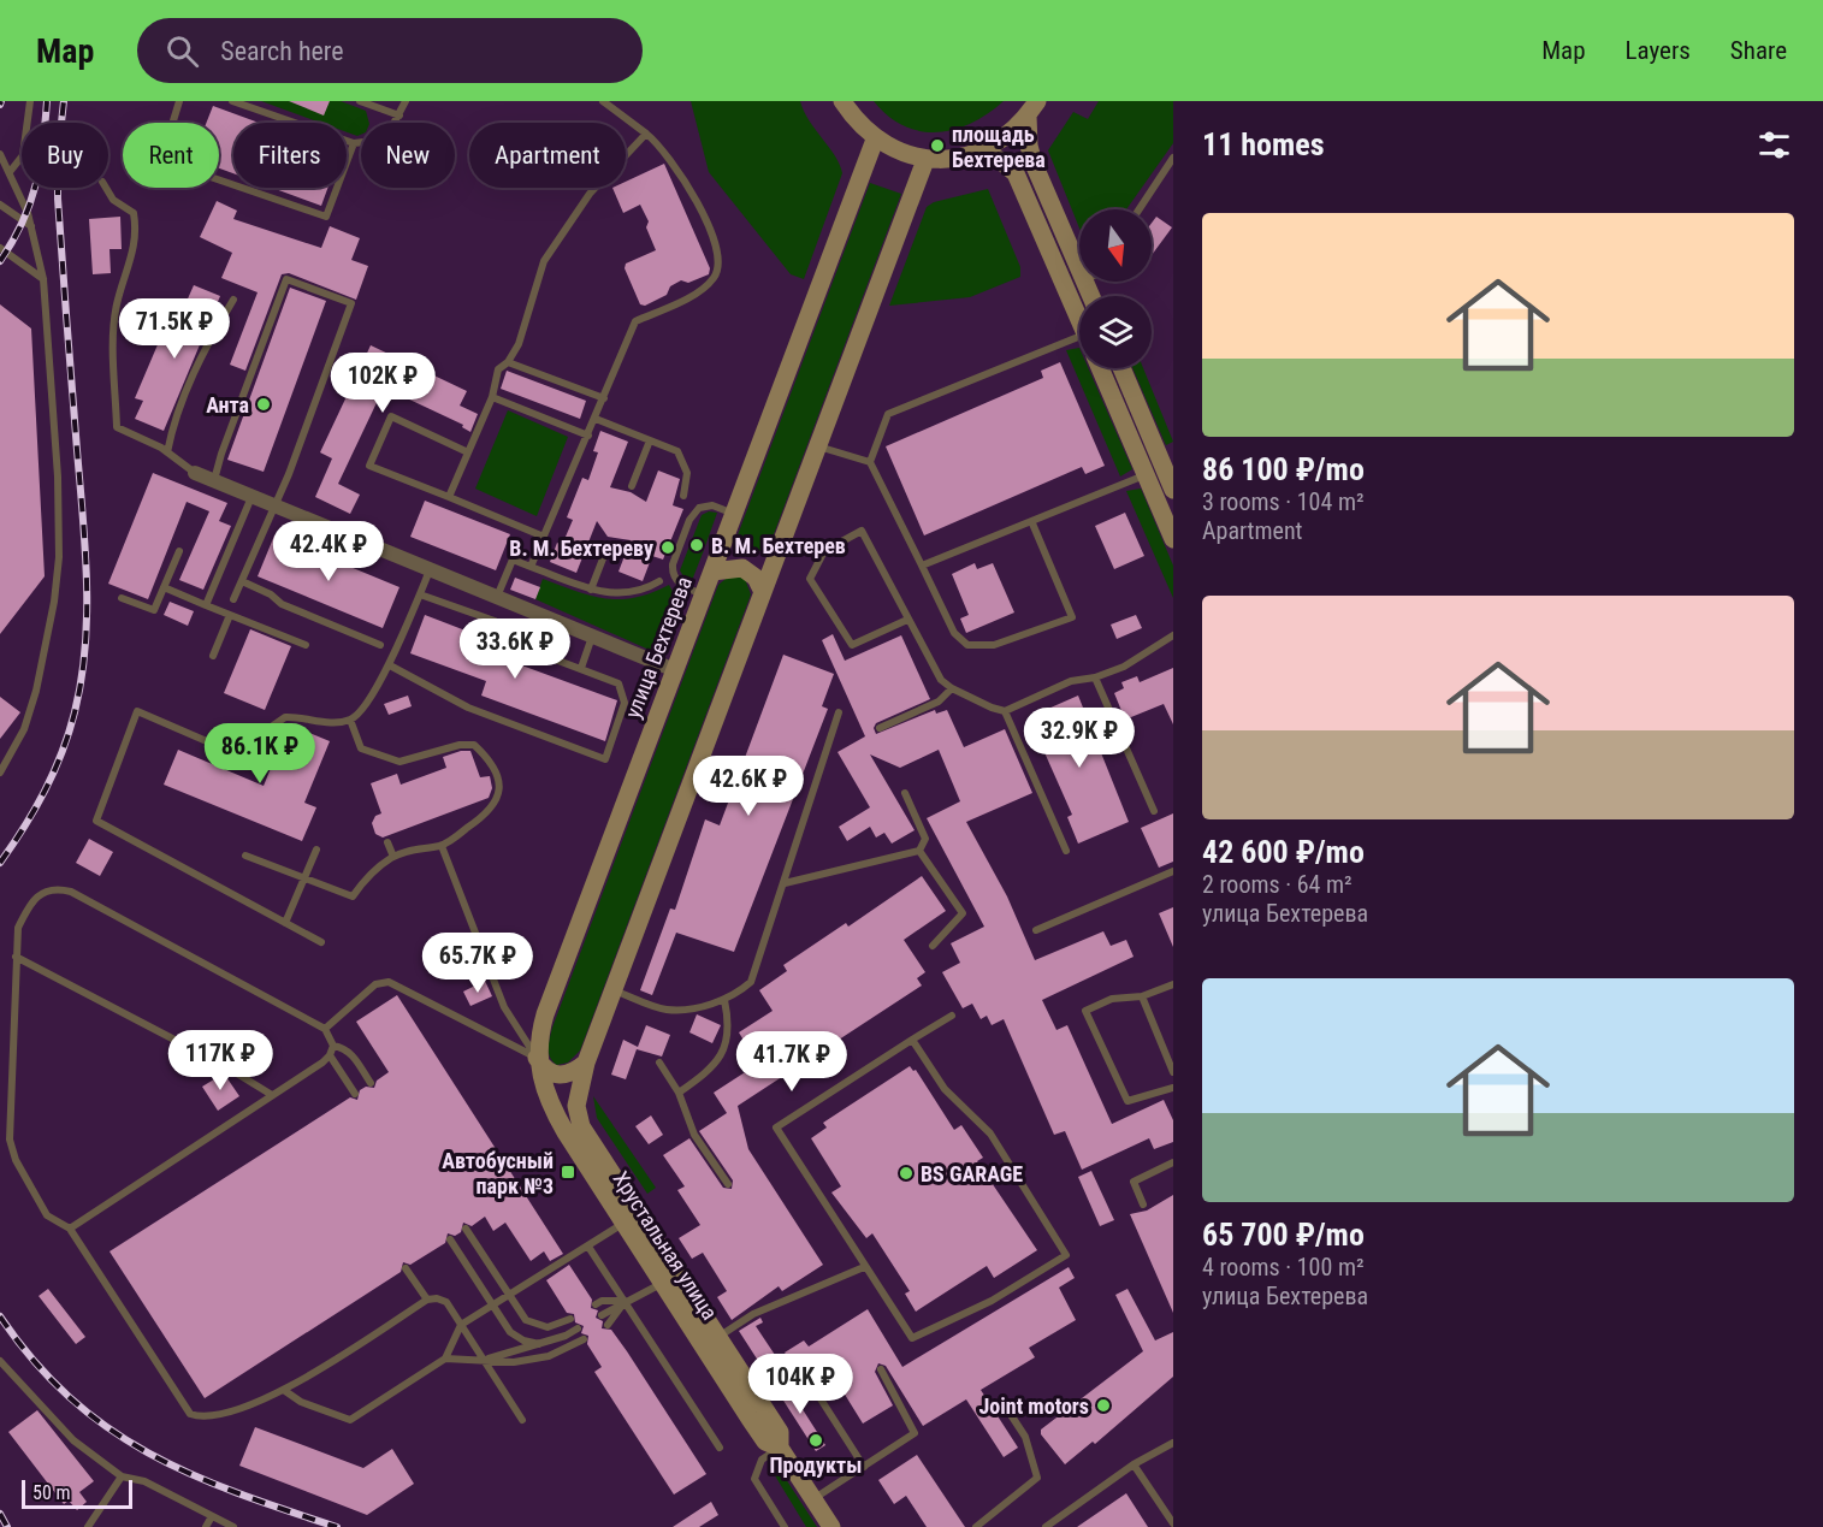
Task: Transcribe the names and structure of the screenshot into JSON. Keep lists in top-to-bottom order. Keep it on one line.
{"streets":{"street":["улица Бехтерева","Хрустальная улица"]},"crossings":[["улица Бехтерева","Хрустальная улица"]],"places":{"other":["площадь Бехтерева","Анта","В. М. Бехтерев","В. М. Бехтереву","BS GARAGE","Joint motors","Продукты"],"transit":["Автобусный парк №3"]},"scale_bar":"50 m","north":"bottom","page":{"header":"Map","search":"Search here","nav":["Map","Layers","Share"],"heading":"11 homes","chip":["Buy","Rent","Filters","New","Apartment"],"list":[{"name":"86 100 ₽/mo","note":"3 rooms · 104 m² · Apartment"},{"name":"42 600 ₽/mo","note":"2 rooms · 64 m² · улица Бехтерева"},{"name":"65 700 ₽/mo","note":"4 rooms · 100 m² · улица Бехтерева"}],"price":["71.5K ₽","102K ₽","42.4K ₽","33.6K ₽","32.9K ₽","86.1K ₽","42.6K ₽","65.7K ₽","117K ₽","41.7K ₽","104K ₽"],"scale":"50 m"}}
